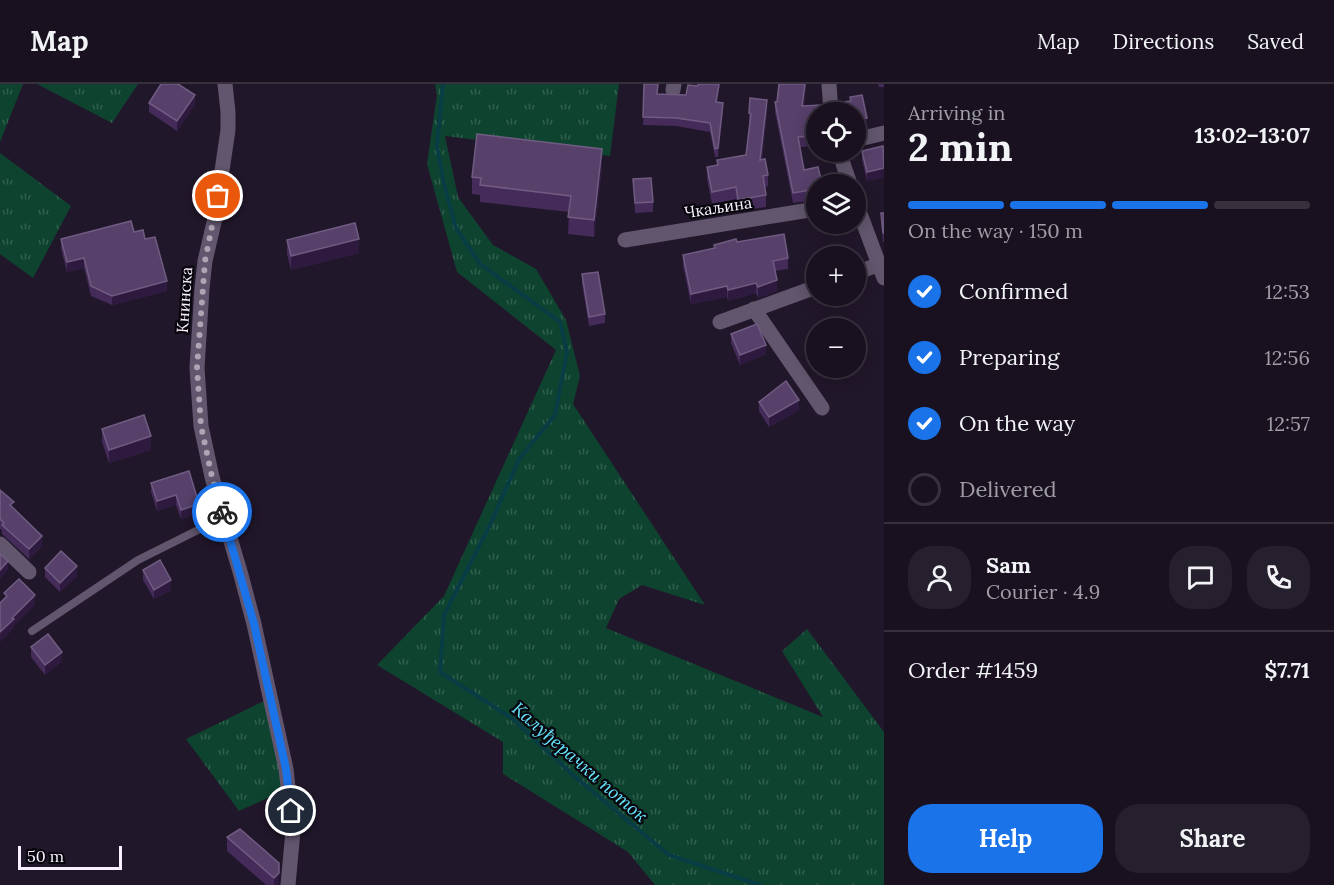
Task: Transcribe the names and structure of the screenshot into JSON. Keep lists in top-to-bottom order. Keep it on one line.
{"streets":{"street":["Чкаљина","Книнска"]},"water":["Калуђерачки поток"],"scale_bar":"50 m","page":{"header":"Map","nav":["Map","Directions","Saved"],"heading":["2 min","Arriving in","13:02–13:07"],"panel":["Sam","Courier · 4.9","Order #1459","$7.71"],"map_buttons":["+","−"],"bar":"On the way · 150 m","list":[["Confirmed","12:53"],["Preparing","12:56"],["On the way","12:57"],"Delivered"],"buttons":["Help","Share"],"scale":"50 m"}}
